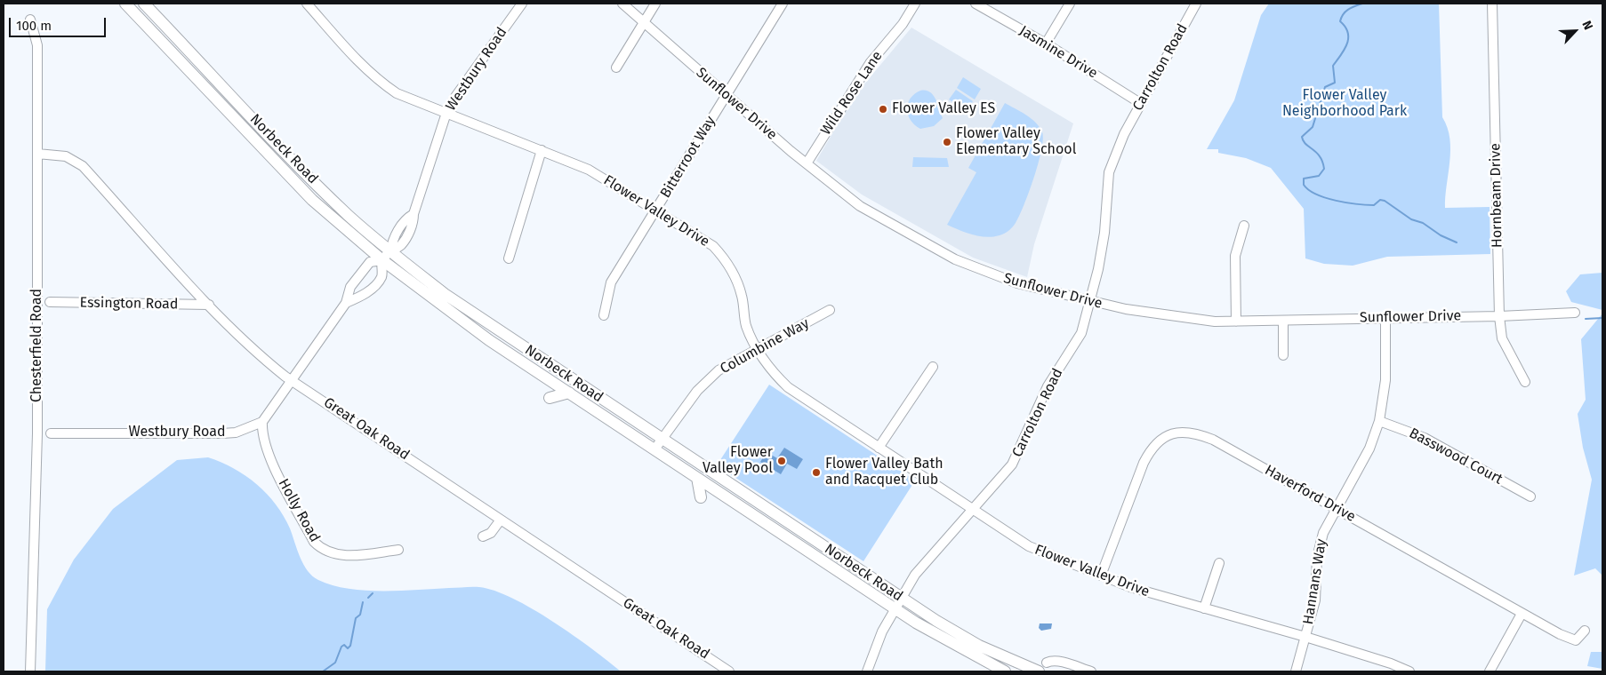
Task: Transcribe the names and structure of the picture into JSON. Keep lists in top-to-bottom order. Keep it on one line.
{"streets":{"main road":["Norbeck Road"],"street":["Jasmine Drive","Carrolton Road","Westbury Road","Wild Rose Lane","Sunflower Drive","Bitterroot Way","Hornbeam Drive","Flower Valley Drive","Essington Road","Chesterfield Road","Columbine Way","Great Oak Road","Basswood Court","Haverford Drive","Holly Road","Hannans Way"]},"crossings":[["Jasmine Drive","Carrolton Road"],["Carrolton Road","Sunflower Drive"],["Carrolton Road","Norbeck Road"],["Carrolton Road","Flower Valley Drive"],["Westbury Road","Norbeck Road"],["Westbury Road","Flower Valley Drive"],["Westbury Road","Great Oak Road"],["Westbury Road","Holly Road"],["Wild Rose Lane","Sunflower Drive"],["Sunflower Drive","Bitterroot Way"],["Sunflower Drive","Hornbeam Drive"],["Sunflower Drive","Hannans Way"],["Norbeck Road","Columbine Way"],["Bitterroot Way","Flower Valley Drive"],["Flower Valley Drive","Columbine Way"],["Flower Valley Drive","Haverford Drive"],["Flower Valley Drive","Hannans Way"],["Essington Road","Great Oak Road"],["Chesterfield Road","Great Oak Road"],["Basswood Court","Hannans Way"],["Haverford Drive","Hannans Way"]],"parks":["Flower Valley Neighborhood Park"],"places":["Flower Valley ES","Flower Valley Elementary School","Flower Valley Pool","Flower Valley Bath and Racquet Club"],"scale_bar":"100 m","north":"top right"}
